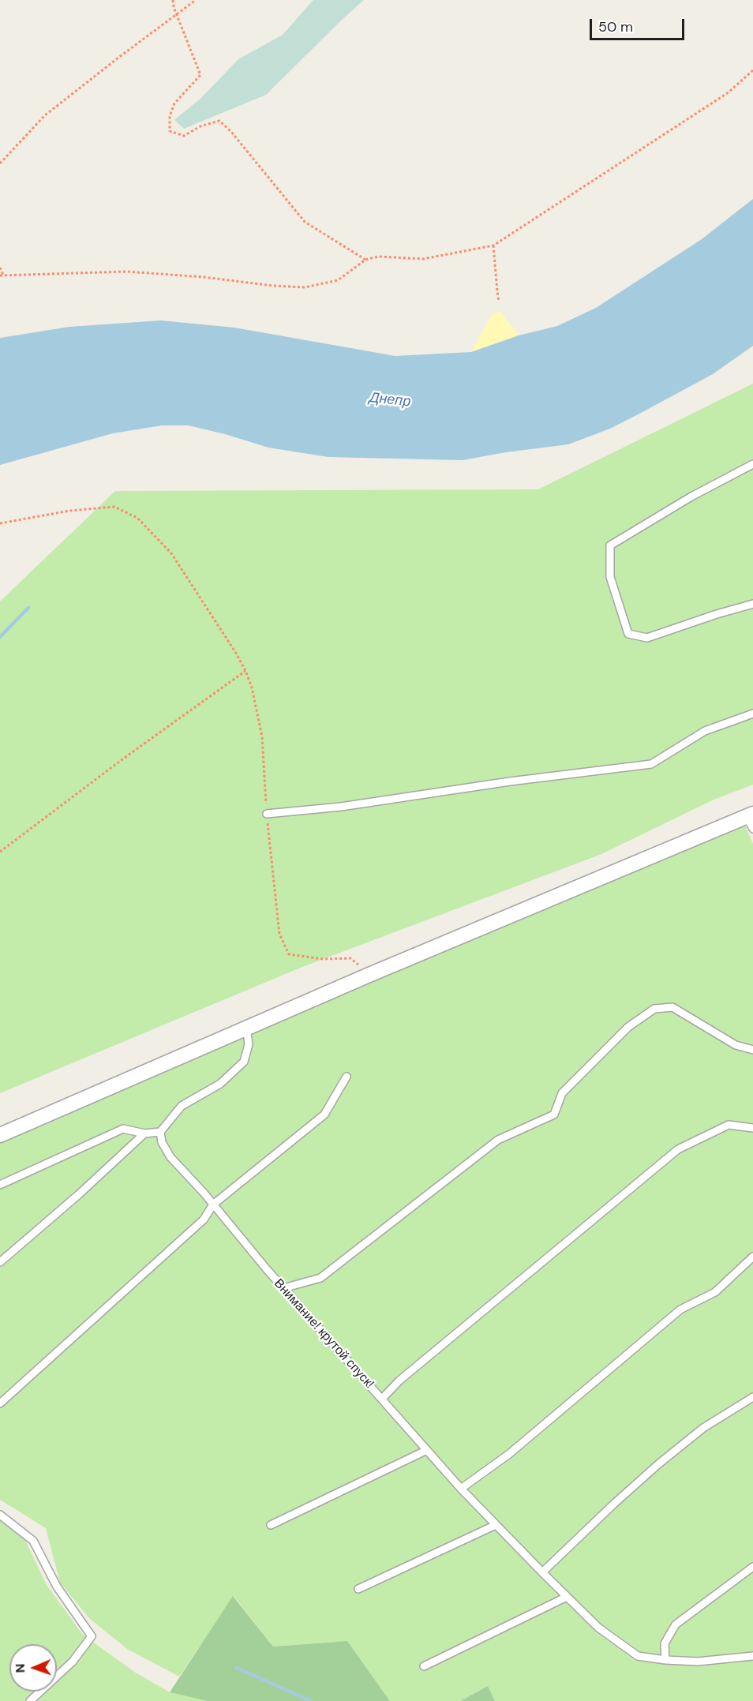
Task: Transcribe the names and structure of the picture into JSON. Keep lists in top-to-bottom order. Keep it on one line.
{"streets":{"lane":["Внимание! крутой спуск!"]},"water":["Днепр"],"scale_bar":"50 m","north":"left"}
